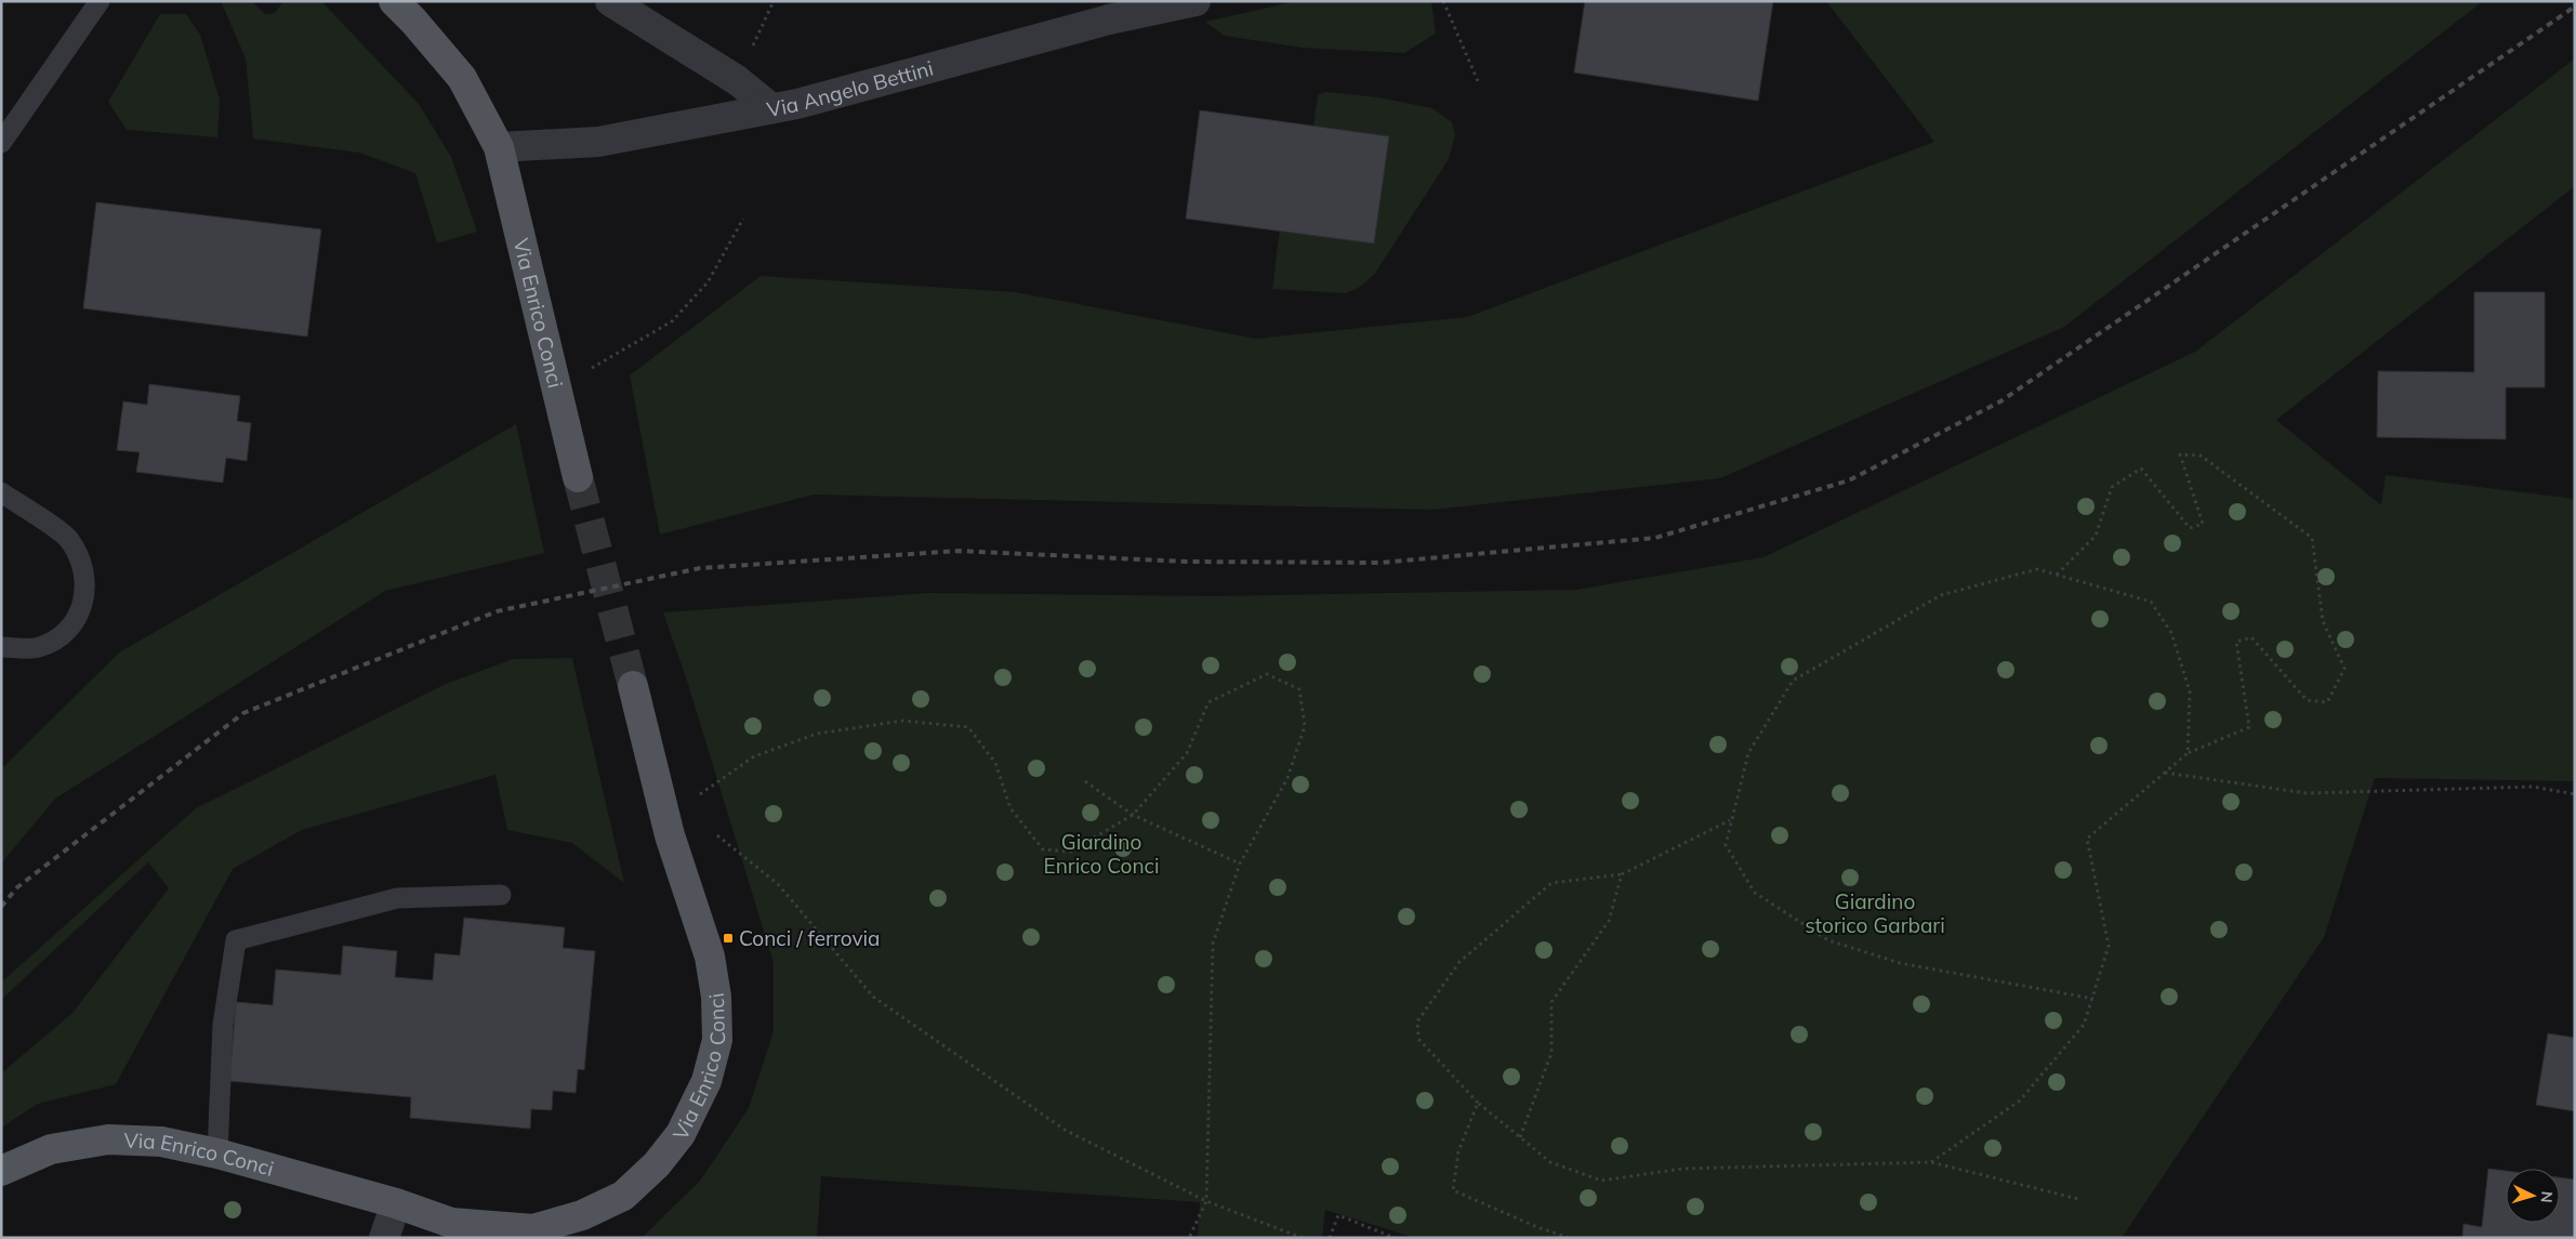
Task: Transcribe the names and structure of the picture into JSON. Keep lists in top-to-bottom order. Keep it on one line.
{"streets":{"main road":["Via Enrico Conci"],"street":["Via Angelo Bettini"]},"crossings":[["Via Angelo Bettini","Via Enrico Conci"]],"parks":["Giardino Enrico Conci","Giardino storico Garbari"],"places":{"transit":["Conci / ferrovia"]},"north":"right"}
